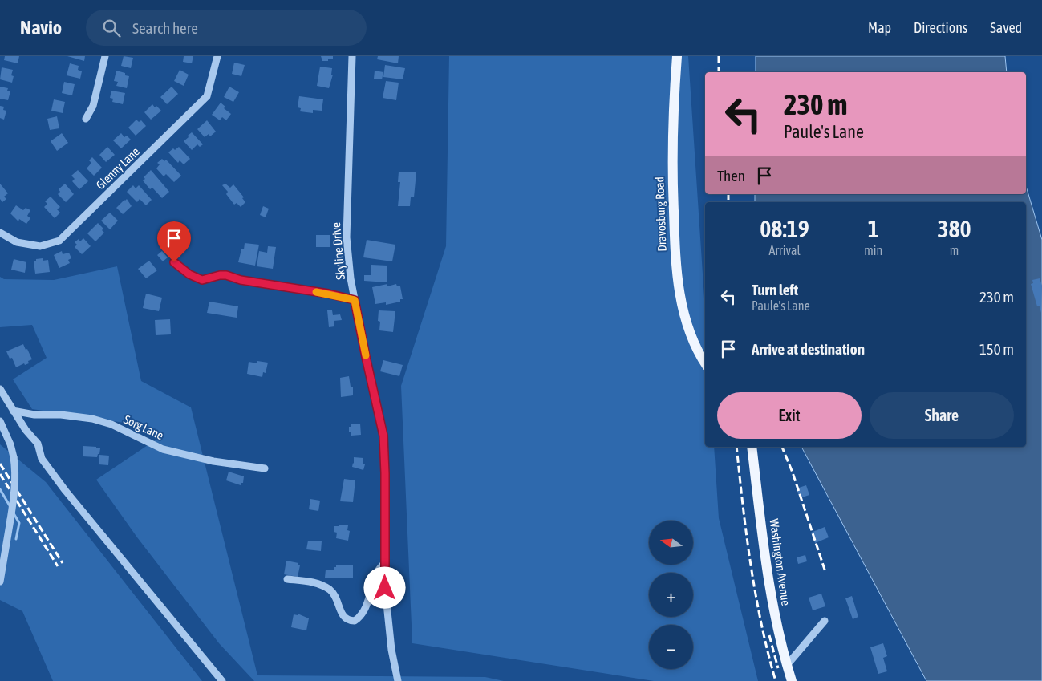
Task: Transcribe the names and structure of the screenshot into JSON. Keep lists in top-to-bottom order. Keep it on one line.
{"streets":{"main road":["Dravosburg Road","Washington Avenue"],"street":["Glenny Lane","Skyline Drive","Sorg Lane"]},"north":"left","page":{"header":"Navio","search":"Search here","nav":["Map","Directions","Saved"],"turn":["230 m","Paule's Lane"],"then":"Then","eta":["08:19","Arrival","1","min","380","m"],"list":[{"name":"Turn left","note":"Paule's Lane","value":"230 m"},{"name":"Arrive at destination","value":"150 m"}],"buttons":["Exit","Share"],"map_buttons":["+","−"]}}
